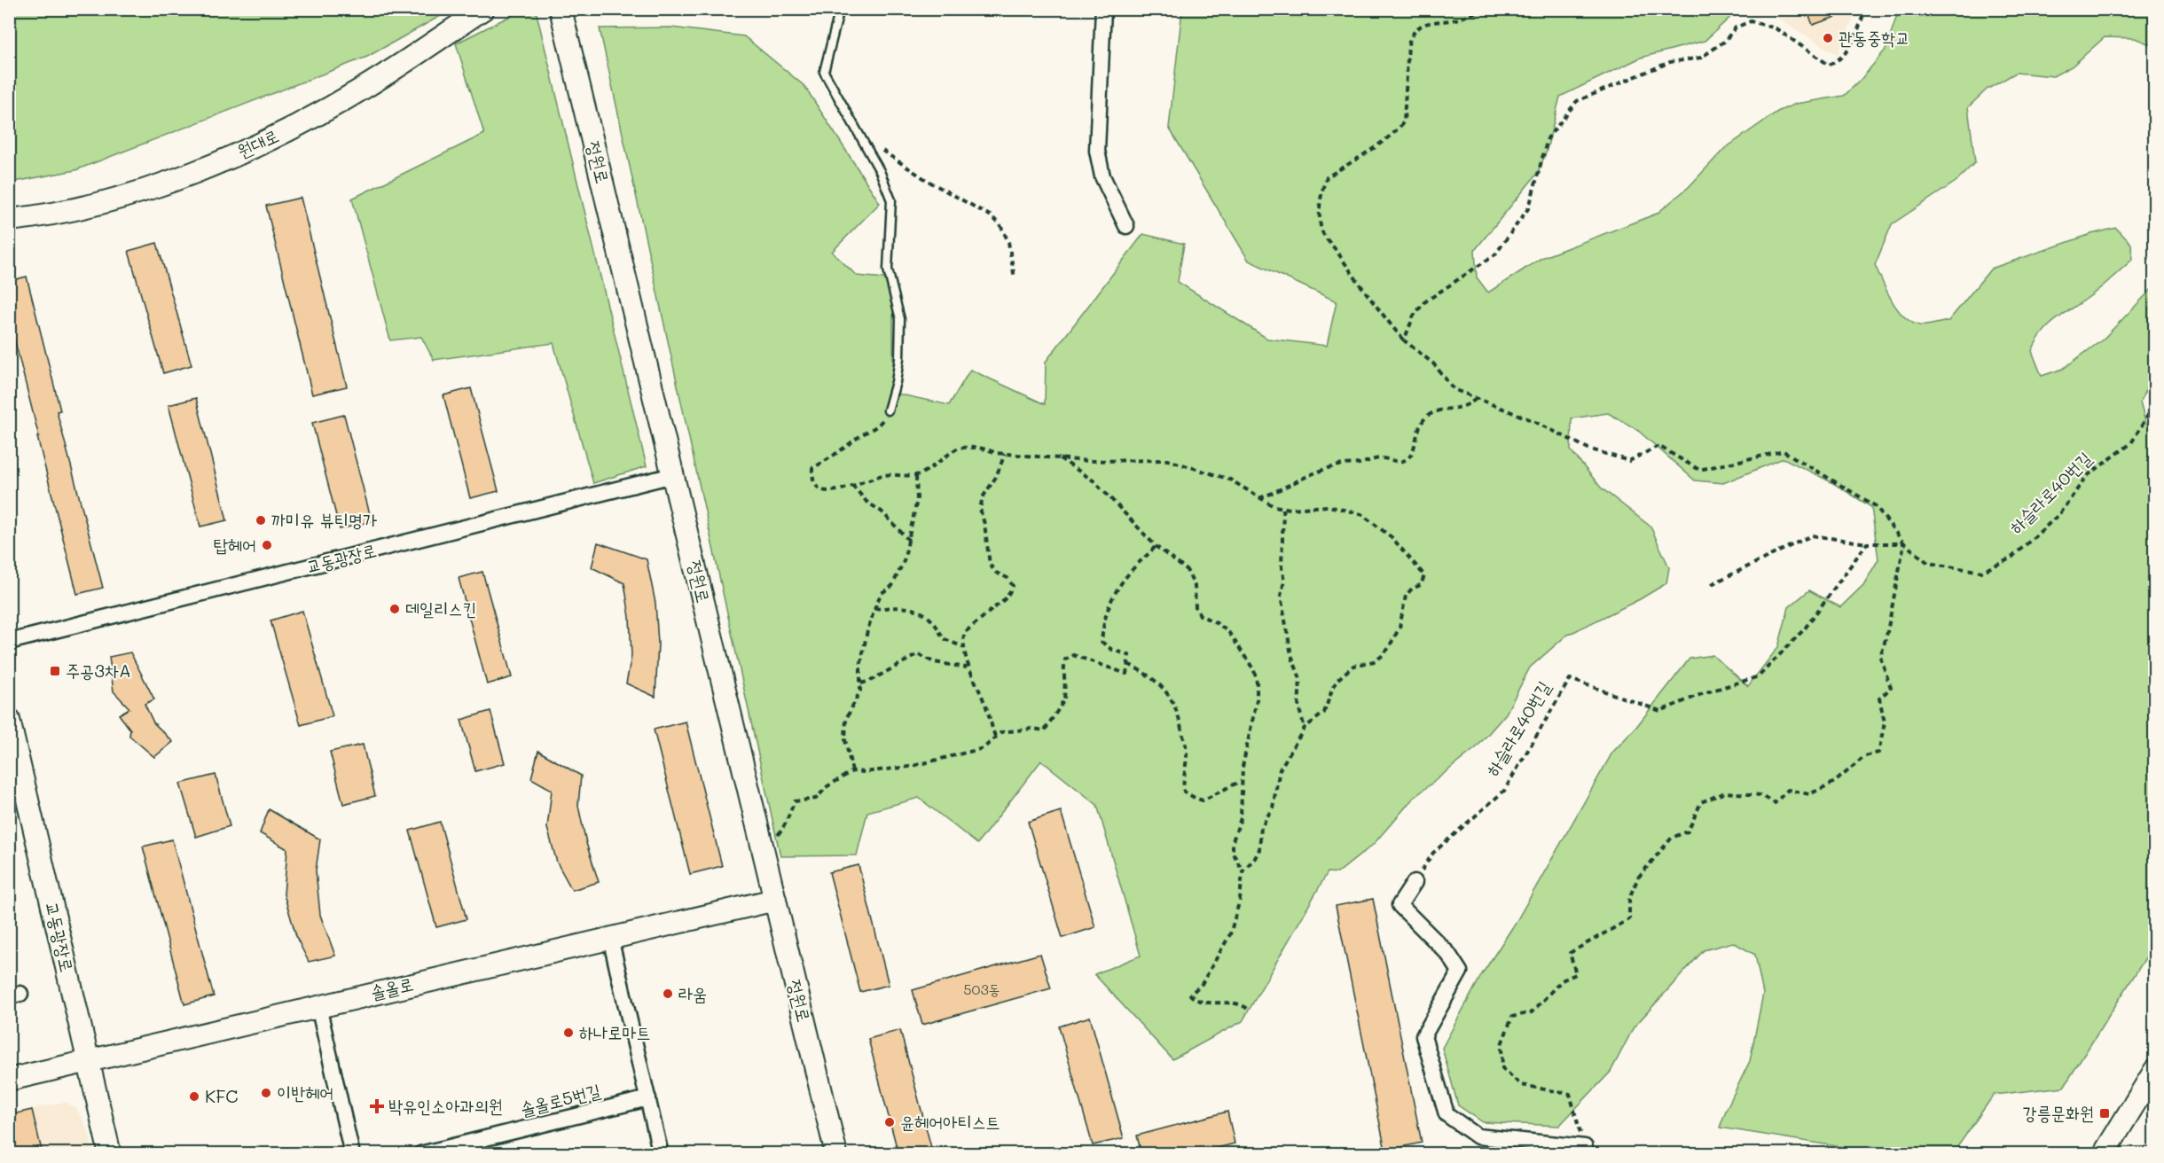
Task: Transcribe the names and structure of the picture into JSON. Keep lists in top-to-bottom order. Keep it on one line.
{"streets":{"street":["원대로","정원로","교동광장로","솔올로","솔올로5번길"],"path":["하슬라로40번길"]},"crossings":[["정원로","교동광장로"],["정원로","솔올로"],["교동광장로","솔올로"]],"places":{"other":["관동중학교","까미유 뷰티명가","탑헤어","데일리스킨","라움","하나로마트","이반헤어","KFC","윤헤어아티스트"],"transit":["주공3차A","강릉문화원"],"health":["박유인소아과의원"]},"house_numbers":["503동"]}
